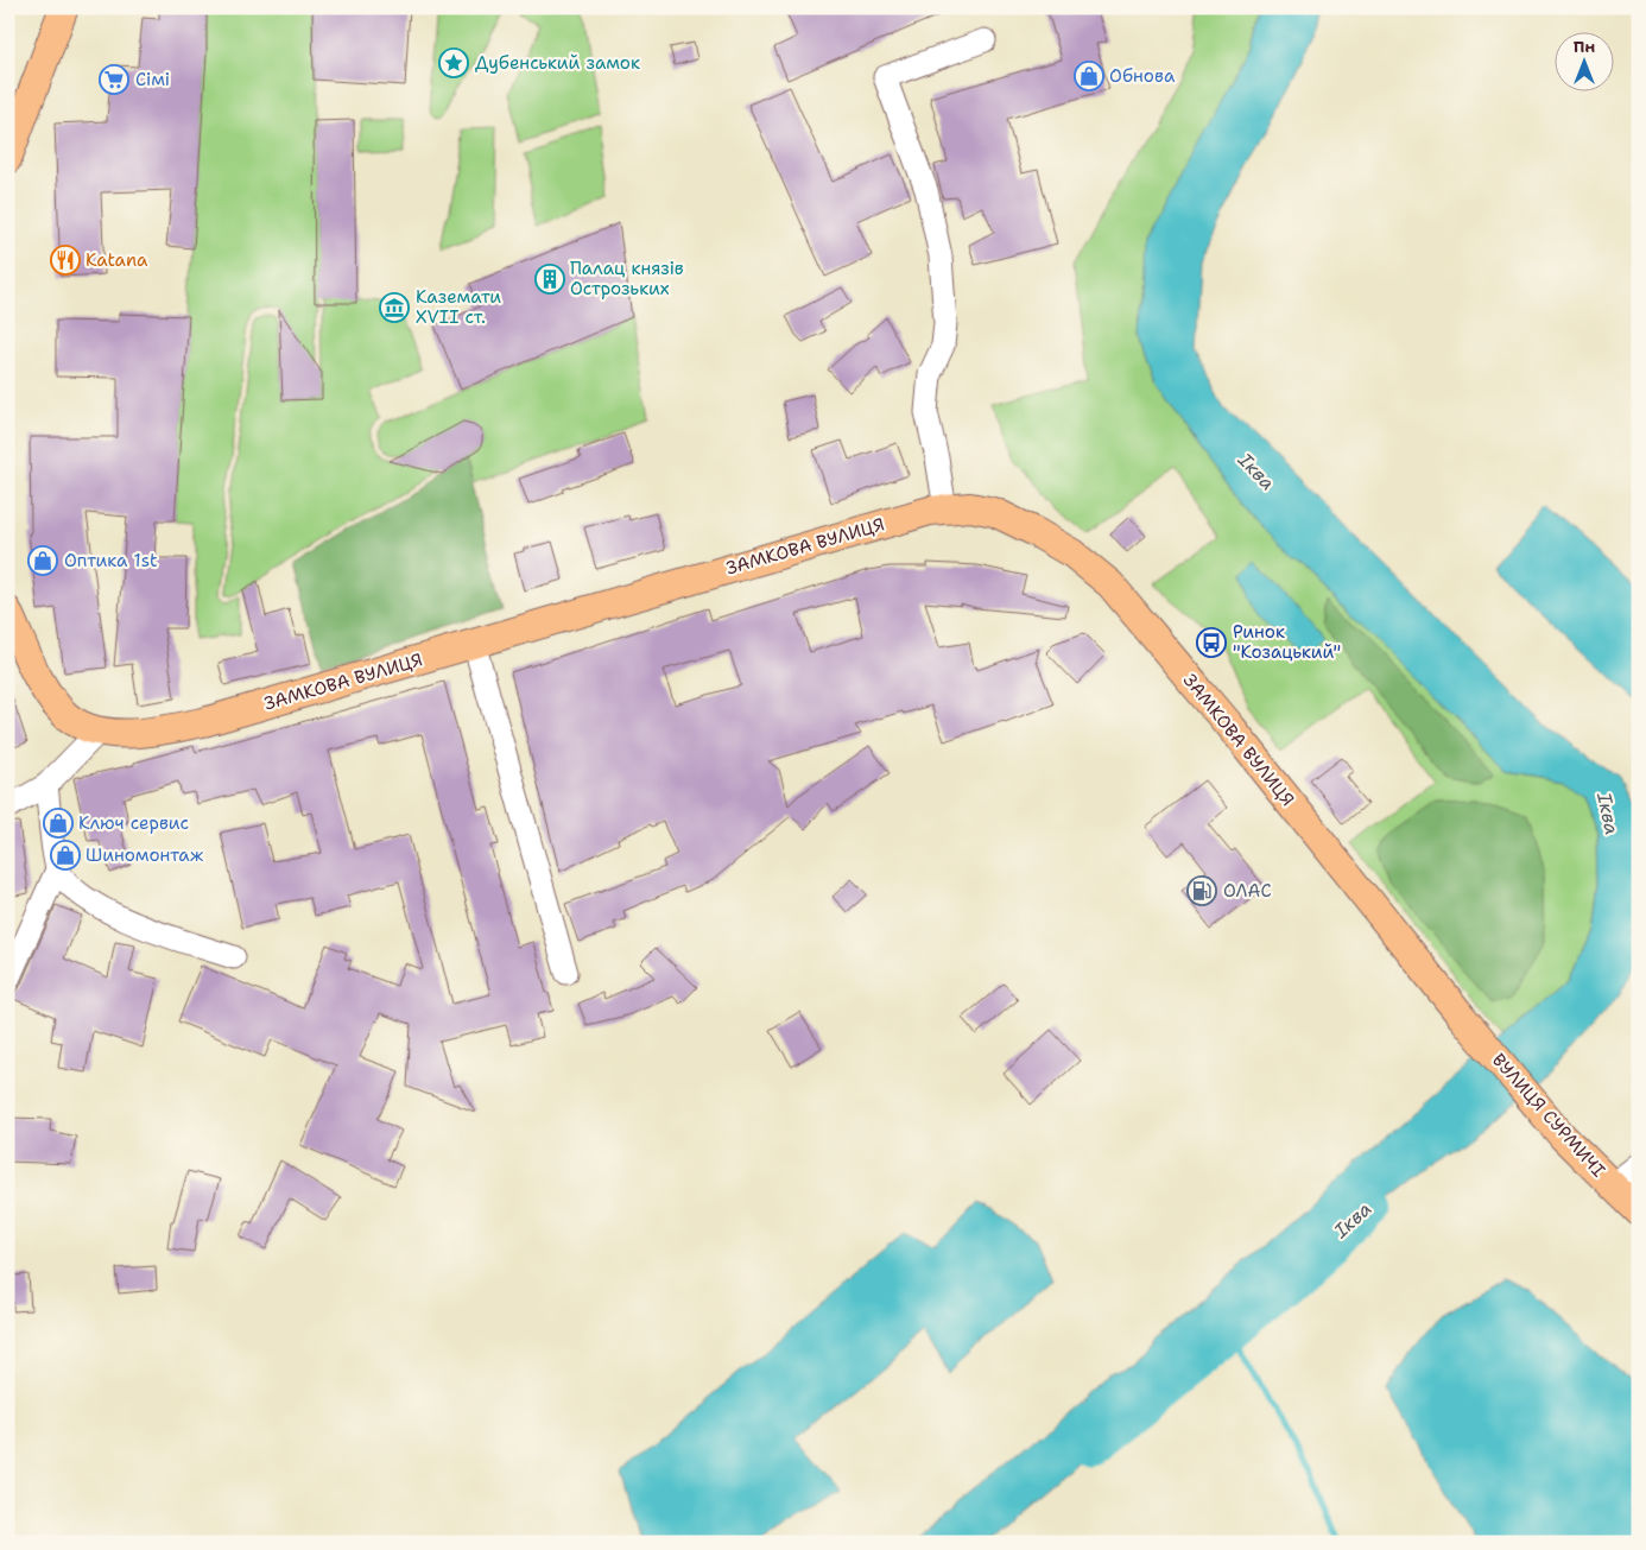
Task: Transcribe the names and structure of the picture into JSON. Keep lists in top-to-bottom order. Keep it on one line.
{"streets":{"main road":["ЗАМКОВА ВУЛИЦЯ","ВУЛИЦЯ СУРМИЧІ"]},"crossings":[["ЗАМКОВА ВУЛИЦЯ","ВУЛИЦЯ СУРМИЧІ"]],"water":["Іква"],"places":{"place":["Дубенський замок"],"shop":["Обнова","Оптика 1st","Ключ сервис","Шиномонтаж"],"supermarket":["Сімі"],"restaurant":["Katana"],"building":["Палац князів Острозьких"],"museum":["Каземати XVII ст."],"bus stop":["Ринок \"Козацький\""],"fuel station":["ОЛАС"]},"north":"top"}
